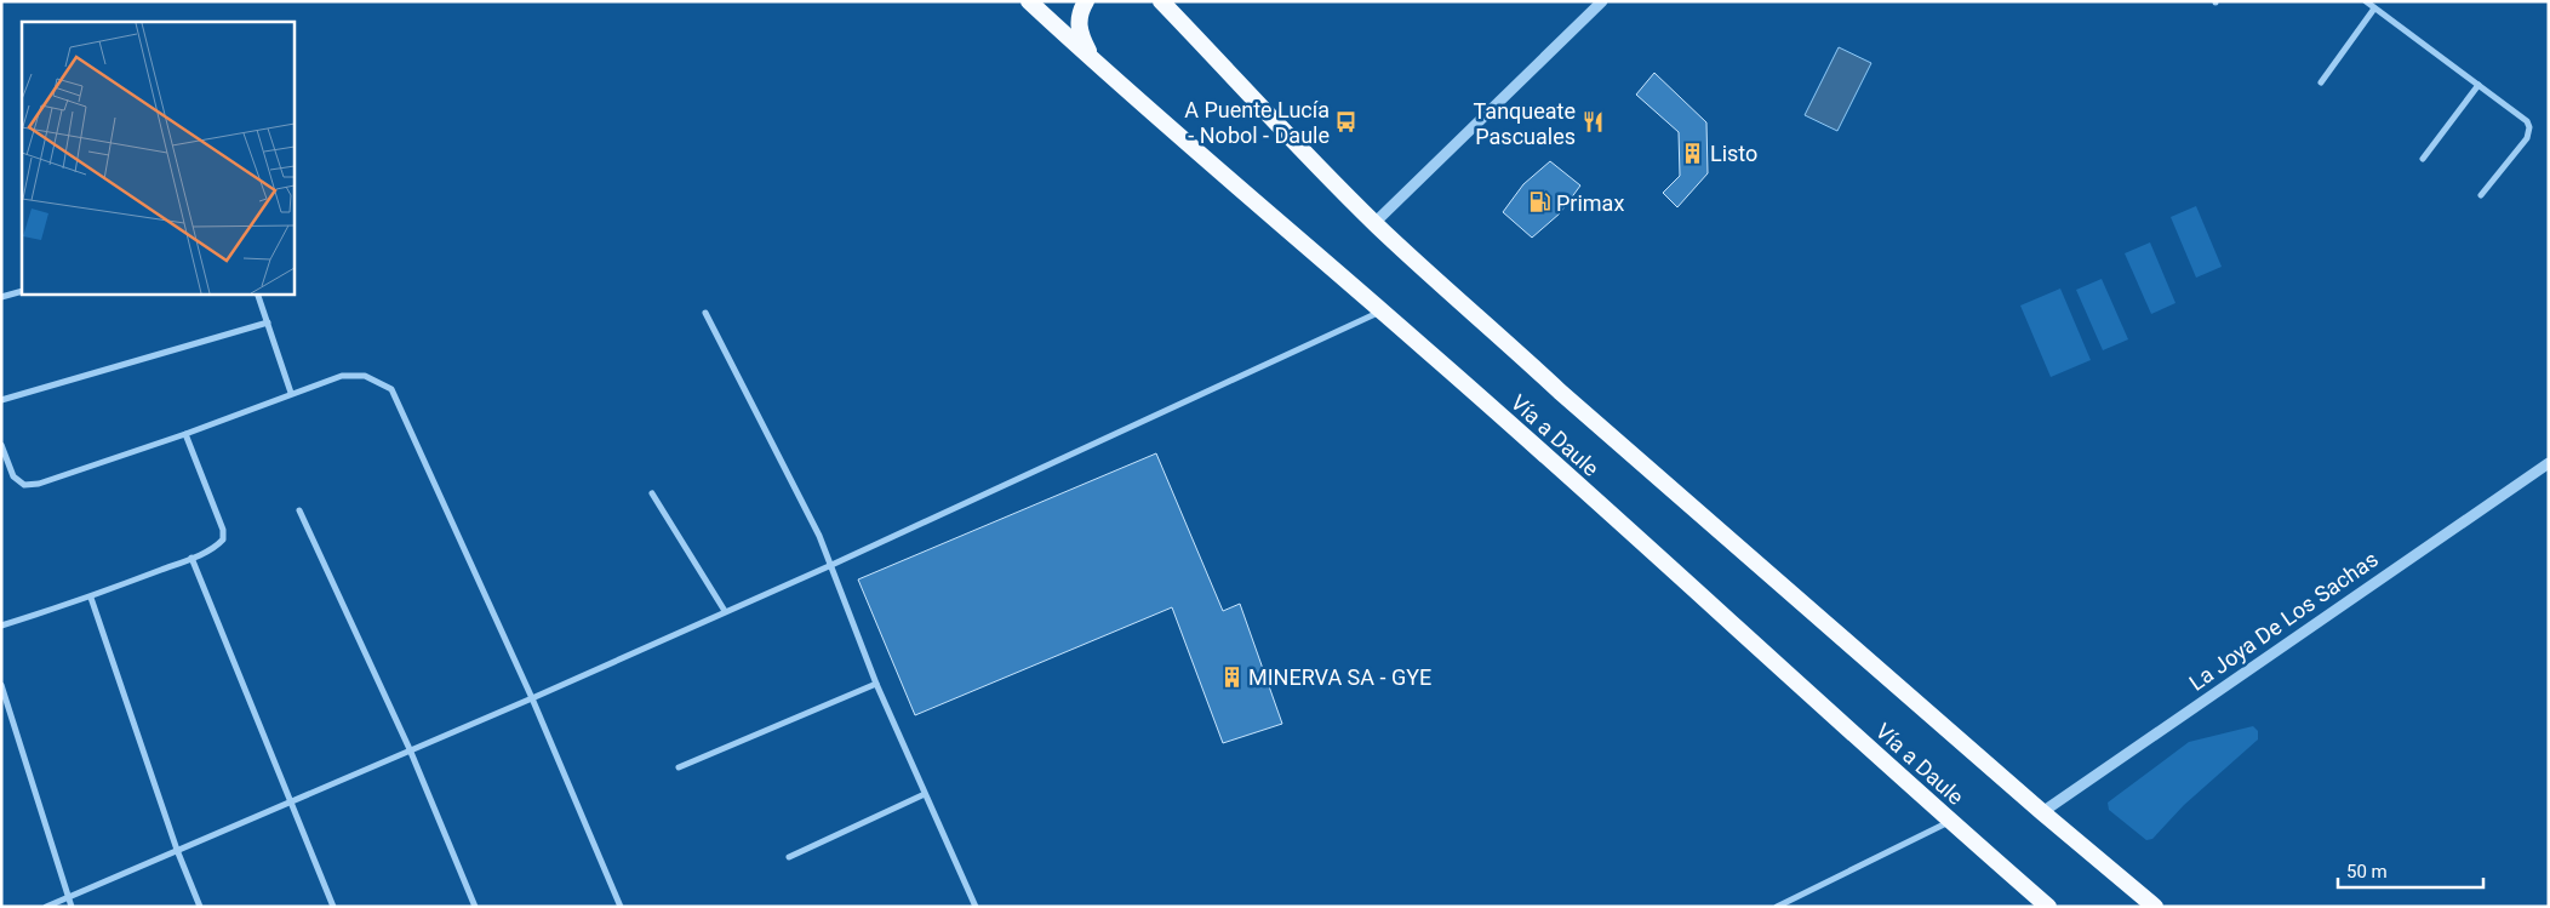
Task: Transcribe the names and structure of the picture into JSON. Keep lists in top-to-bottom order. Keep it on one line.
{"streets":{"highway":["Vía a Daule"],"street":["La Joya De Los Sachas"]},"crossings":[["Vía a Daule","La Joya De Los Sachas"]],"places":{"bus stop":["A Puente Lucía - Nobol - Daule"],"restaurant":["Tanqueate Pascuales"],"building":["Listo","MINERVA SA - GYE"],"fuel station":["Primax"]},"scale_bar":"50 m"}
